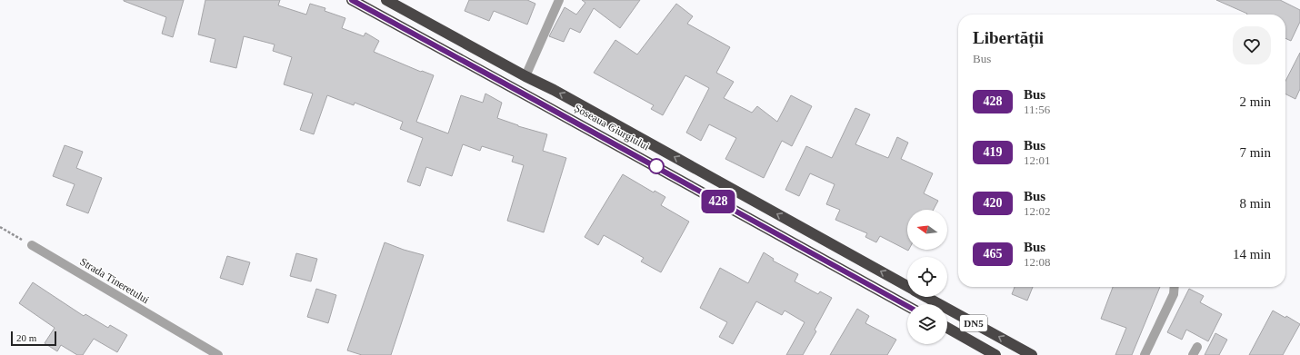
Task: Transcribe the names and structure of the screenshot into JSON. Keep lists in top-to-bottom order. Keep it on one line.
{"streets":{"highway":["Șoseaua Giurgiului","DN5"],"street":["Strada Tineretului"]},"lines":["bus line 428"],"scale_bar":"20 m","north":"left","page":{"on_map":"428","heading":["Libertății","Bus"],"list":[{"mark":"428","name":"Bus","note":"11:56","value":"2 min"},{"mark":"419","name":"Bus","note":"12:01","value":"7 min"},{"mark":"420","name":"Bus","note":"12:02","value":"8 min"},{"mark":"465","name":"Bus","note":"12:08","value":"14 min"}],"scale":"20 m"}}
